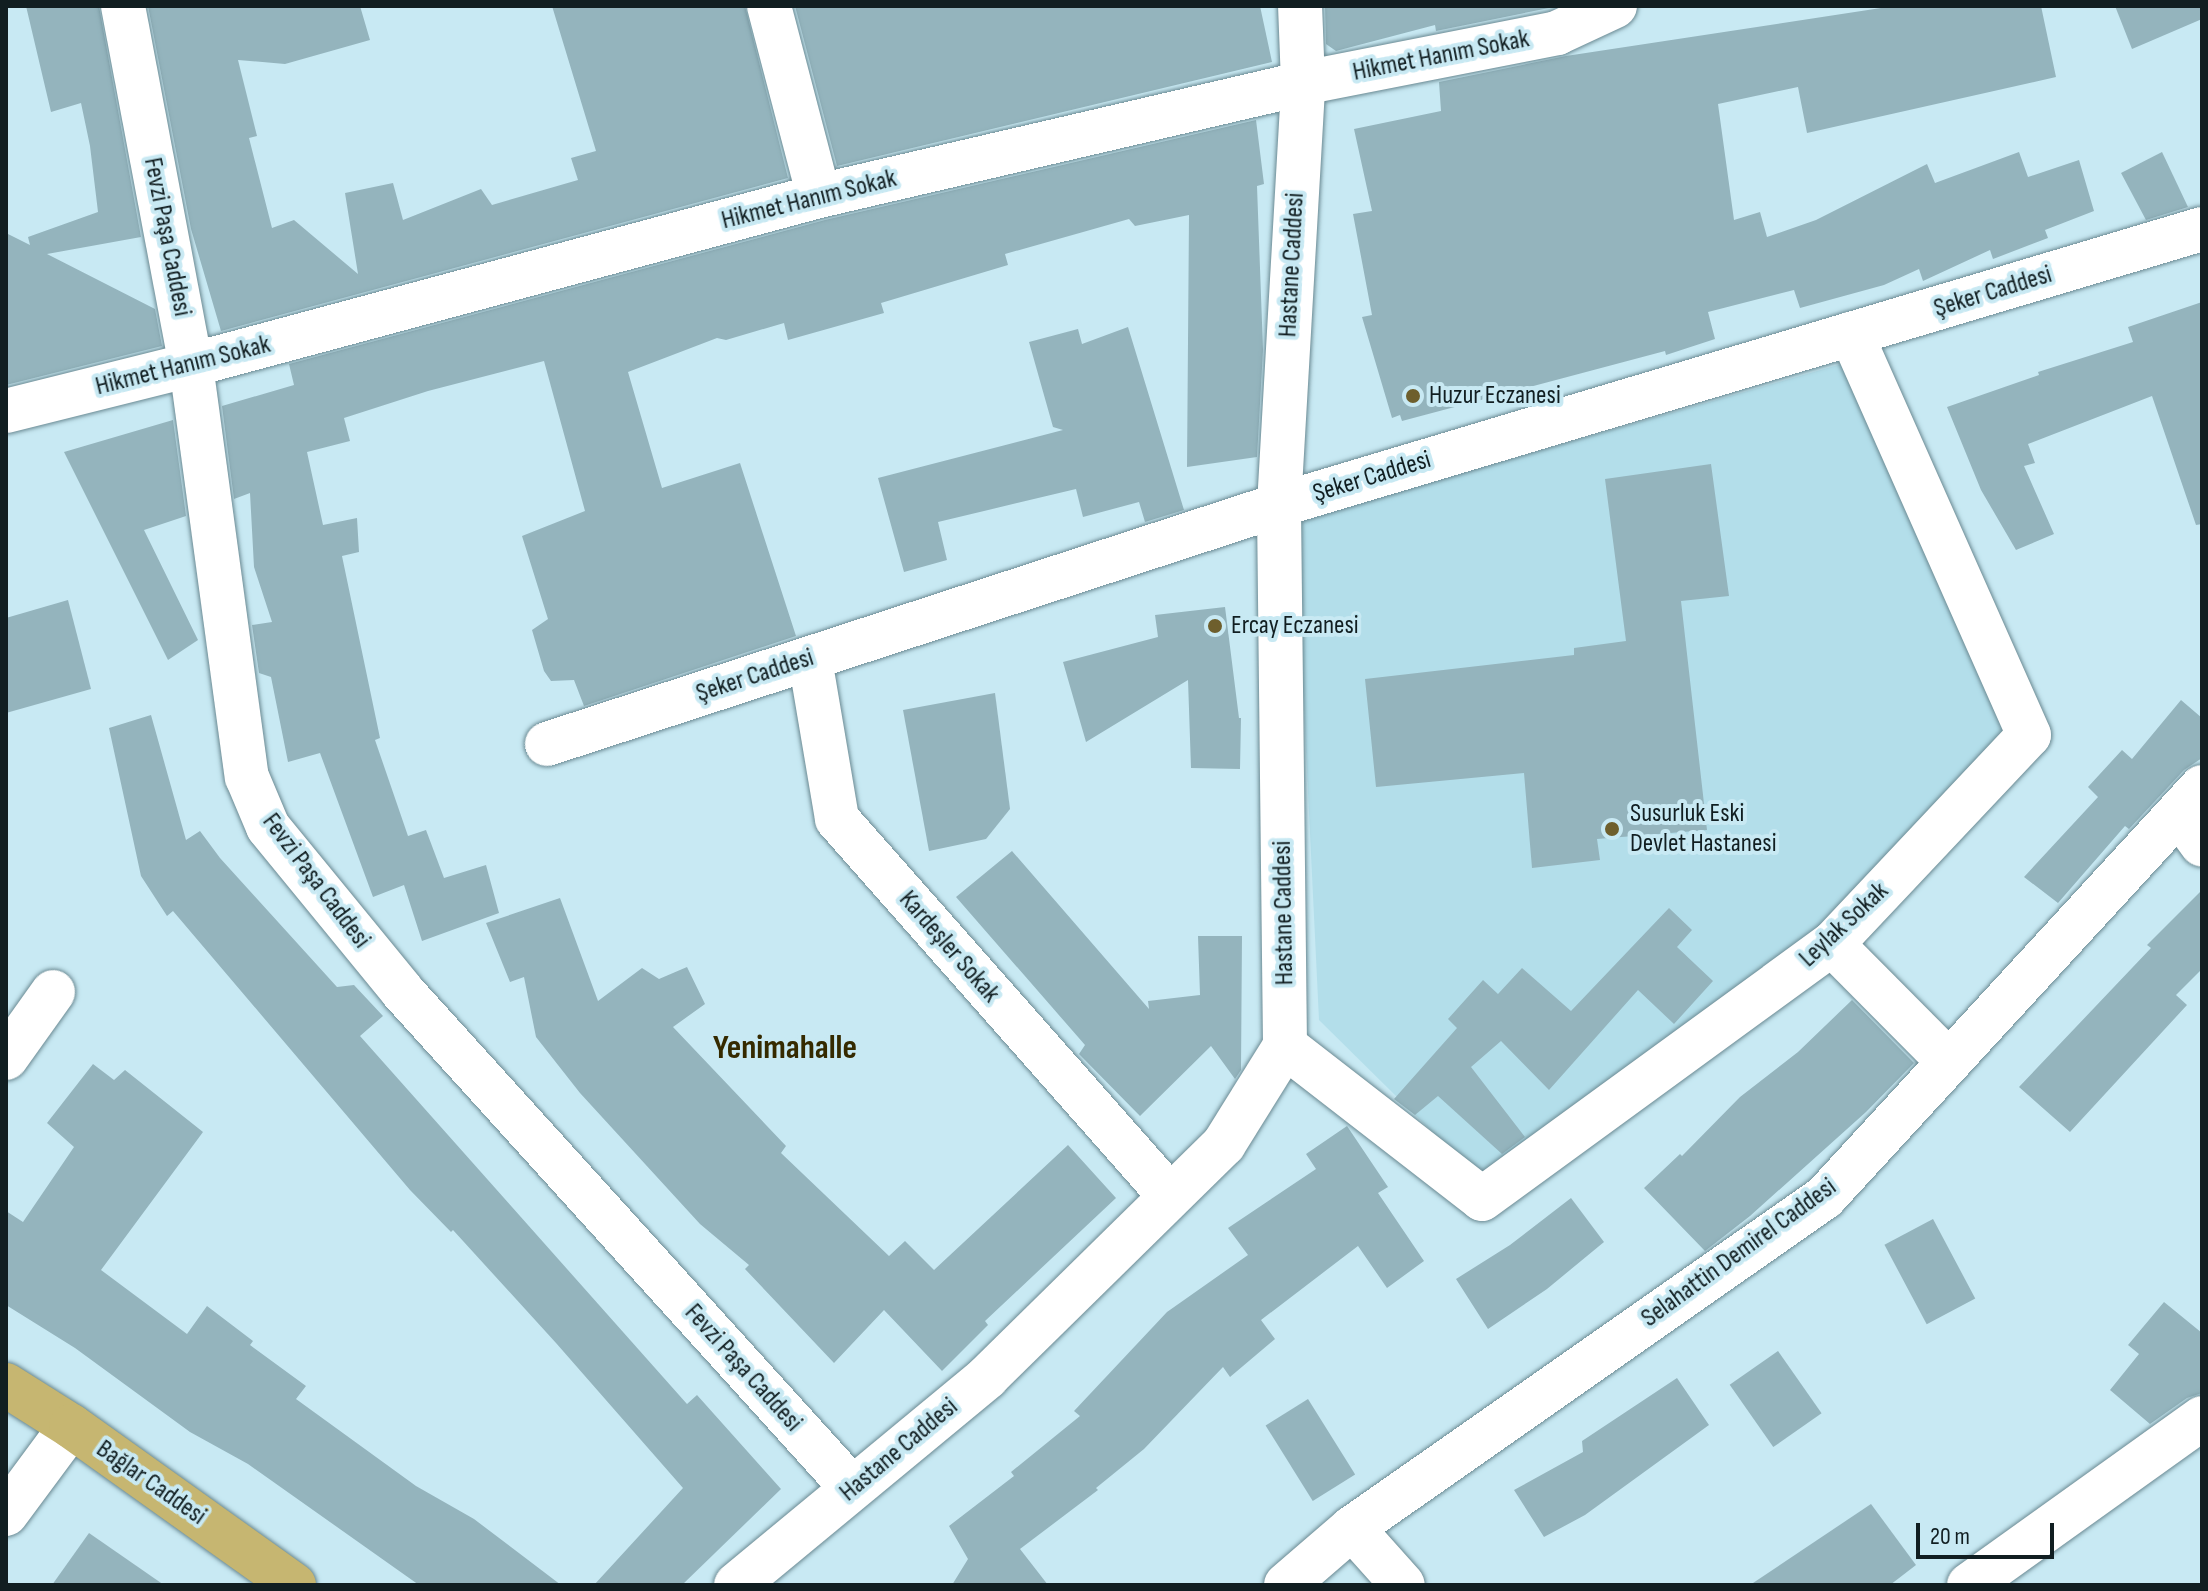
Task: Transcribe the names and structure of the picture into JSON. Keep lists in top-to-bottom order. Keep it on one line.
{"streets":{"main road":["Bağlar Caddesi"],"street":["Hikmet Hanım Sokak","Fevzi Paşa Caddesi","Hastane Caddesi","Şeker Caddesi","Leylak Sokak","Kardeşler Sokak","Selahattin Demirel Caddesi"]},"crossings":[["Hikmet Hanım Sokak","Fevzi Paşa Caddesi"],["Hikmet Hanım Sokak","Hastane Caddesi"],["Fevzi Paşa Caddesi","Hastane Caddesi"],["Hastane Caddesi","Şeker Caddesi"],["Hastane Caddesi","Leylak Sokak"],["Hastane Caddesi","Kardeşler Sokak"],["Şeker Caddesi","Leylak Sokak"],["Şeker Caddesi","Kardeşler Sokak"]],"districts":["Yenimahalle"],"places":["Huzur Eczanesi","Ercay Eczanesi","Susurluk Eski Devlet Hastanesi"],"scale_bar":"20 m"}
